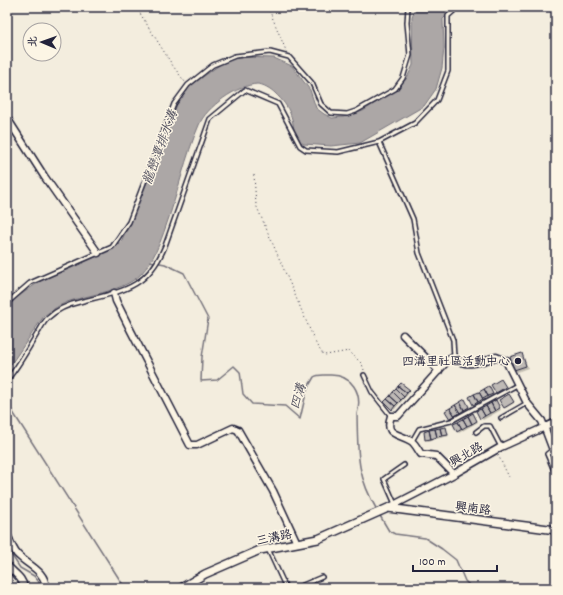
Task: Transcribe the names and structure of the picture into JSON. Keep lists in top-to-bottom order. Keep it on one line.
{"streets":{"street":["興北路","興南路","三溝路"]},"crossings":[["興北路","興南路"],["興北路","三溝路"],["興南路","三溝路"]],"water":["龍巒潭排水溝","四溝"],"places":["四溝里社區活動中心"],"scale_bar":"100 m","north":"left"}
